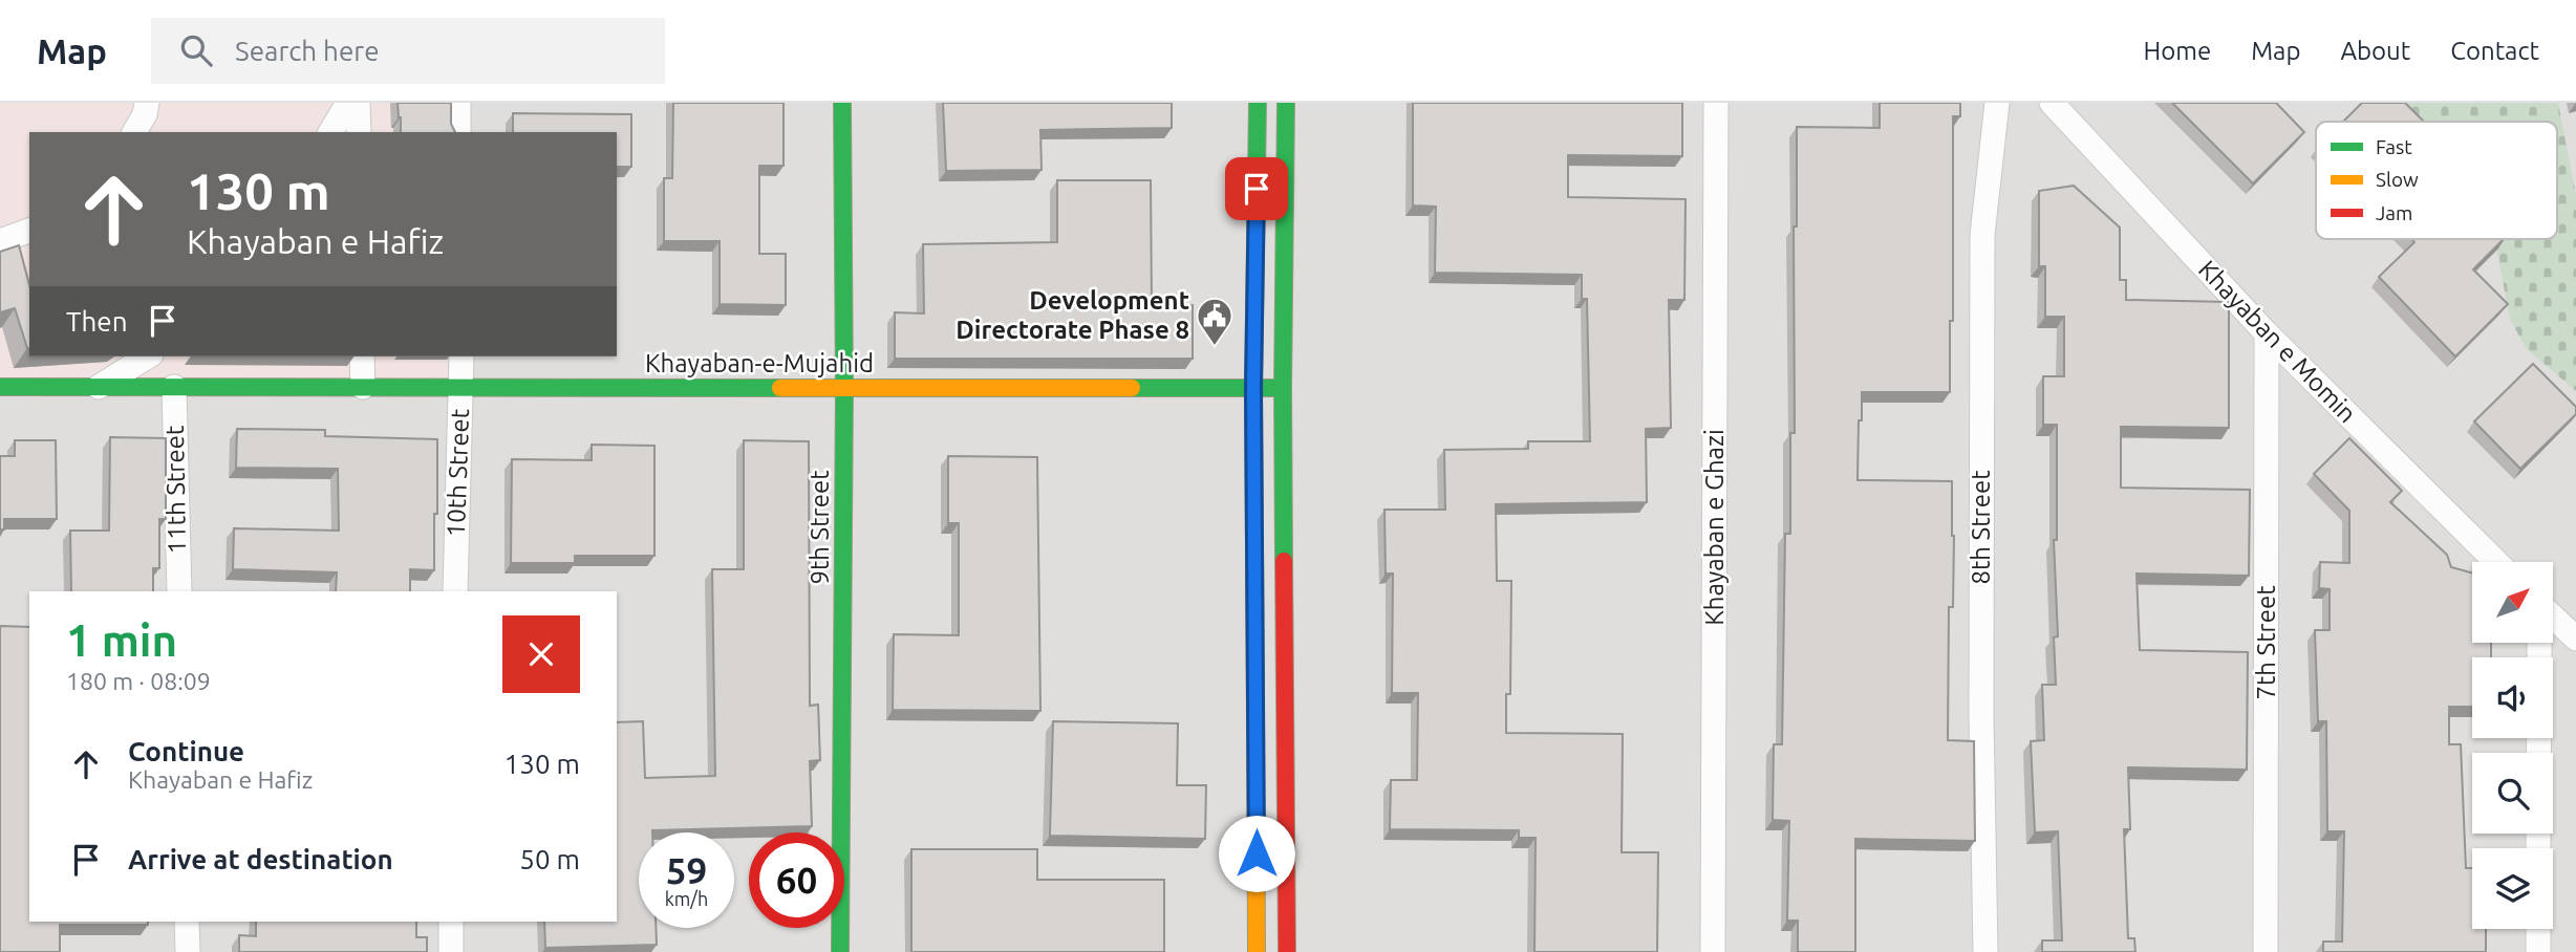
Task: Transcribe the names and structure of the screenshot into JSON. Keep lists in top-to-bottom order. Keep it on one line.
{"streets":{"main road":["Khayaban-e-Mujahid","9th Street"],"street":["Khayaban e Momin","10th Street","11th Street","Khayaban e Ghazi","8th Street","7th Street"]},"crossings":[["Khayaban e Momin","7th Street"],["Khayaban-e-Mujahid","10th Street"],["Khayaban-e-Mujahid","11th Street"],["Khayaban-e-Mujahid","9th Street"]],"places":{"public building":["Development Directorate Phase 8"]},"legend":["Fast","Slow","Jam"],"north":"top right","page":{"header":"Map","search":"Search here","nav":["Home","Map","About","Contact"],"turn":["130 m","Khayaban e Hafiz"],"then":"Then","heading":["1 min","180 m · 08:09"],"list":[{"name":"Continue","note":"Khayaban e Hafiz","value":"130 m"},{"name":"Arrive at destination","value":"50 m"}],"speed":"59 km/h","limit":"60"}}
